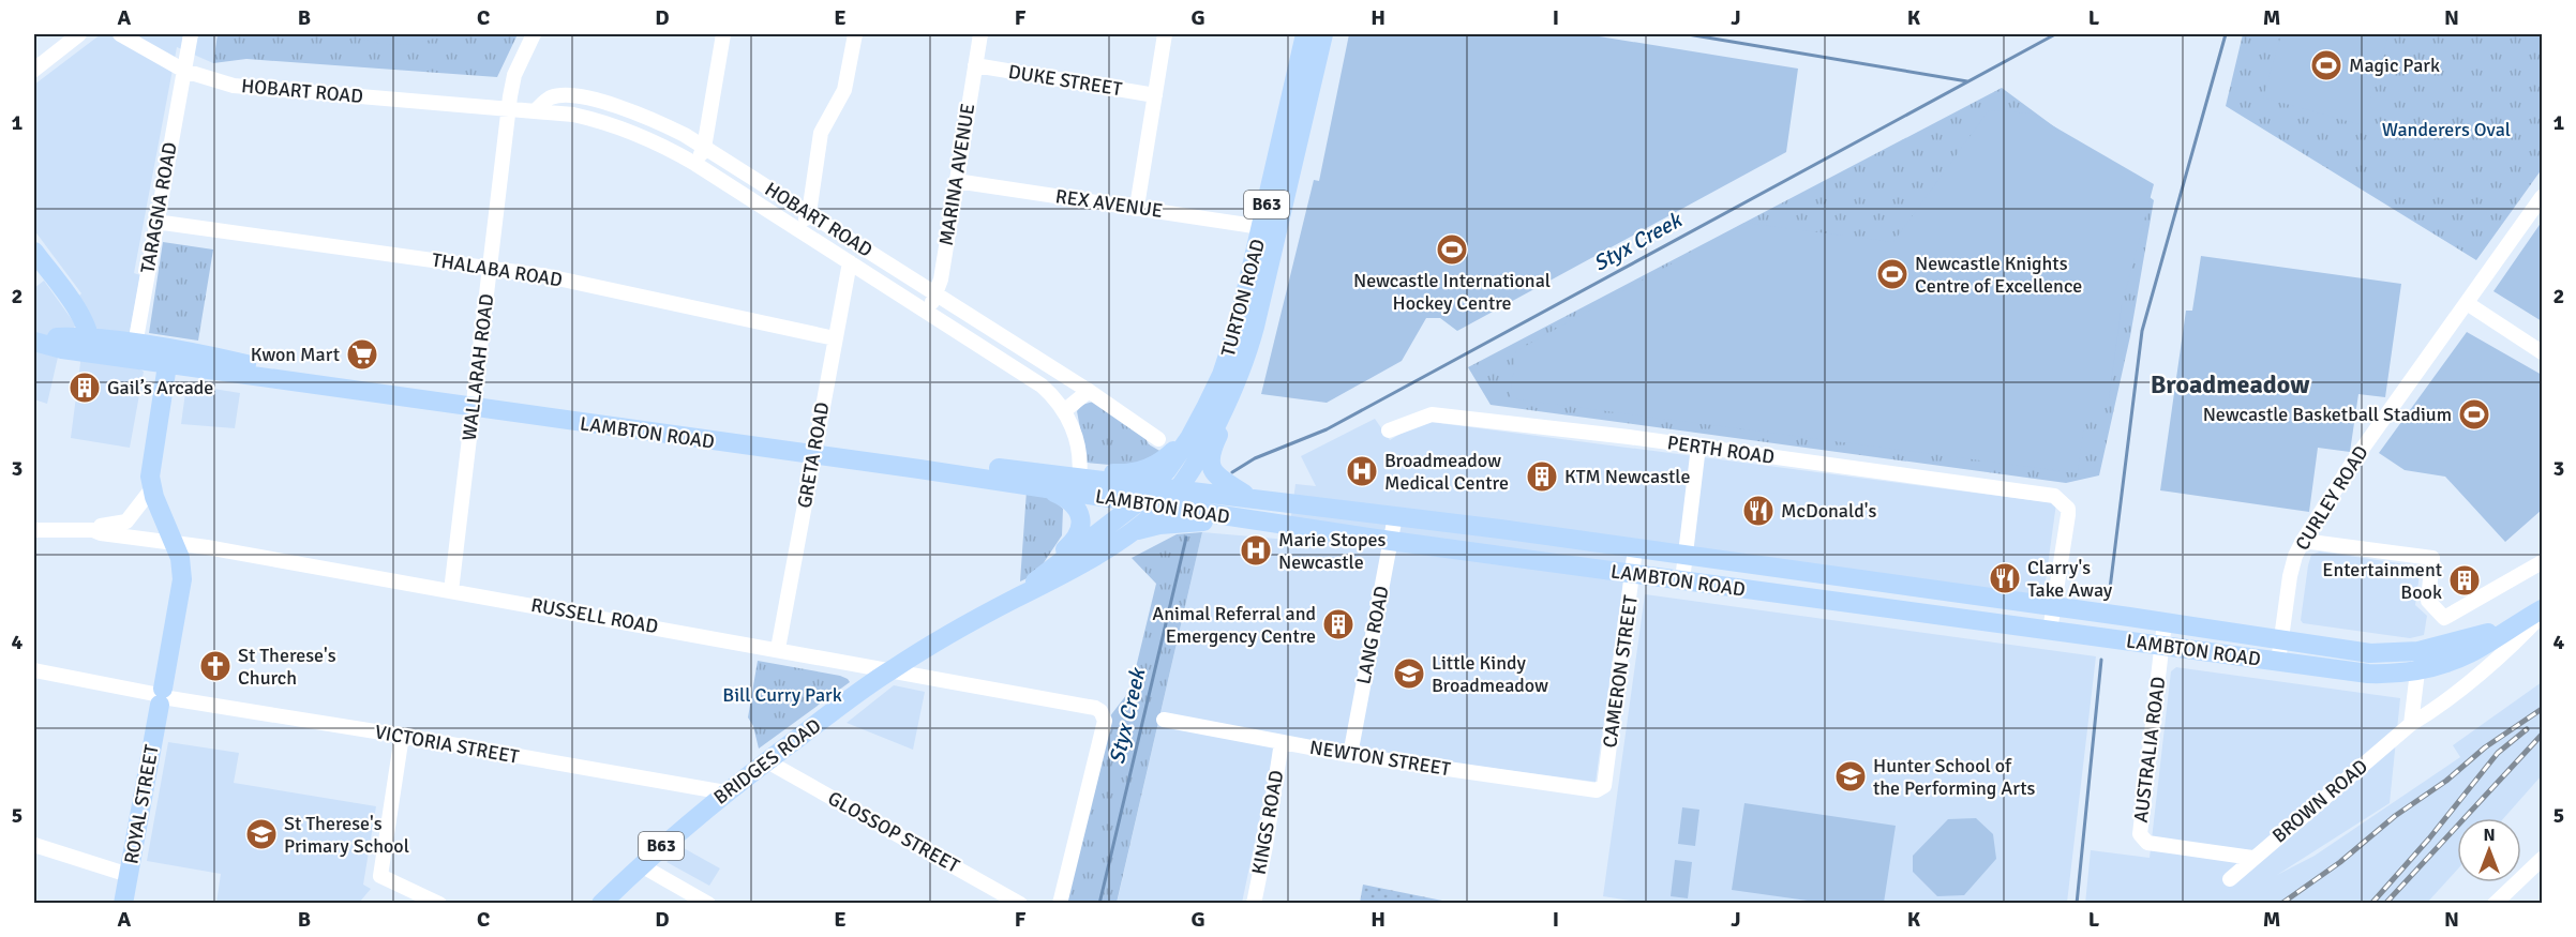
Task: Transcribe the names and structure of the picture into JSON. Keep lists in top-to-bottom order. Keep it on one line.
{"streets":{"main road":["B63","TURTON ROAD","LAMBTON ROAD","BRIDGES ROAD","ROYAL STREET"],"street":["DUKE STREET","HOBART ROAD","MARINA AVENUE","REX AVENUE","TARAGNA ROAD","THALABA ROAD","WALLARAH ROAD","PERTH ROAD","GRETA ROAD","CURLEY ROAD","RUSSELL ROAD","LANG ROAD","CAMERON STREET","VICTORIA STREET","AUSTRALIA ROAD","NEWTON STREET","BROWN ROAD","KINGS ROAD","GLOSSOP STREET"]},"crossings":[["DUKE STREET","MARINA AVENUE"],["HOBART ROAD","MARINA AVENUE"],["HOBART ROAD","TARAGNA ROAD"],["HOBART ROAD","WALLARAH ROAD"],["HOBART ROAD","LAMBTON ROAD"],["HOBART ROAD","GRETA ROAD"],["MARINA AVENUE","REX AVENUE"],["REX AVENUE","TURTON ROAD"],["TARAGNA ROAD","THALABA ROAD"],["TARAGNA ROAD","LAMBTON ROAD"],["THALABA ROAD","WALLARAH ROAD"],["THALABA ROAD","GRETA ROAD"],["TURTON ROAD","LAMBTON ROAD"],["TURTON ROAD","BRIDGES ROAD"],["WALLARAH ROAD","LAMBTON ROAD"],["WALLARAH ROAD","RUSSELL ROAD"],["LAMBTON ROAD","PERTH ROAD"],["LAMBTON ROAD","GRETA ROAD"],["LAMBTON ROAD","CURLEY ROAD"],["LAMBTON ROAD","LANG ROAD"],["LAMBTON ROAD","CAMERON STREET"],["LAMBTON ROAD","AUSTRALIA ROAD"],["LAMBTON ROAD","BRIDGES ROAD"],["GRETA ROAD","RUSSELL ROAD"],["RUSSELL ROAD","BRIDGES ROAD"],["RUSSELL ROAD","ROYAL STREET"],["LANG ROAD","NEWTON STREET"],["CAMERON STREET","NEWTON STREET"],["VICTORIA STREET","BRIDGES ROAD"],["VICTORIA STREET","ROYAL STREET"],["AUSTRALIA ROAD","BROWN ROAD"],["NEWTON STREET","KINGS ROAD"],["BRIDGES ROAD","GLOSSOP STREET"]],"districts":["Broadmeadow"],"water":["Styx Creek"],"parks":["Wanderers Oval","Bill Curry Park"],"places":{"sports":["Magic Park","Newcastle International Hockey Centre","Newcastle Knights Centre of Excellence","Newcastle Basketball Stadium"],"supermarket":["Kwon Mart"],"building":["Gail’s Arcade","KTM Newcastle","Entertainment Book","Animal Referral and Emergency Centre"],"hospital":["Broadmeadow Medical Centre","Marie Stopes Newcastle"],"restaurant":["McDonald's","Clarry's Take Away"],"church":["St Therese's Church"],"school or university":["Little Kindy Broadmeadow","Hunter School of the Performing Arts","St Therese's Primary School"]},"north":"top","grid":{"columns":["A","B","C","D","E","F","G","H","I","J","K","L","M","N"],"rows":["1","2","3","4","5"]}}
